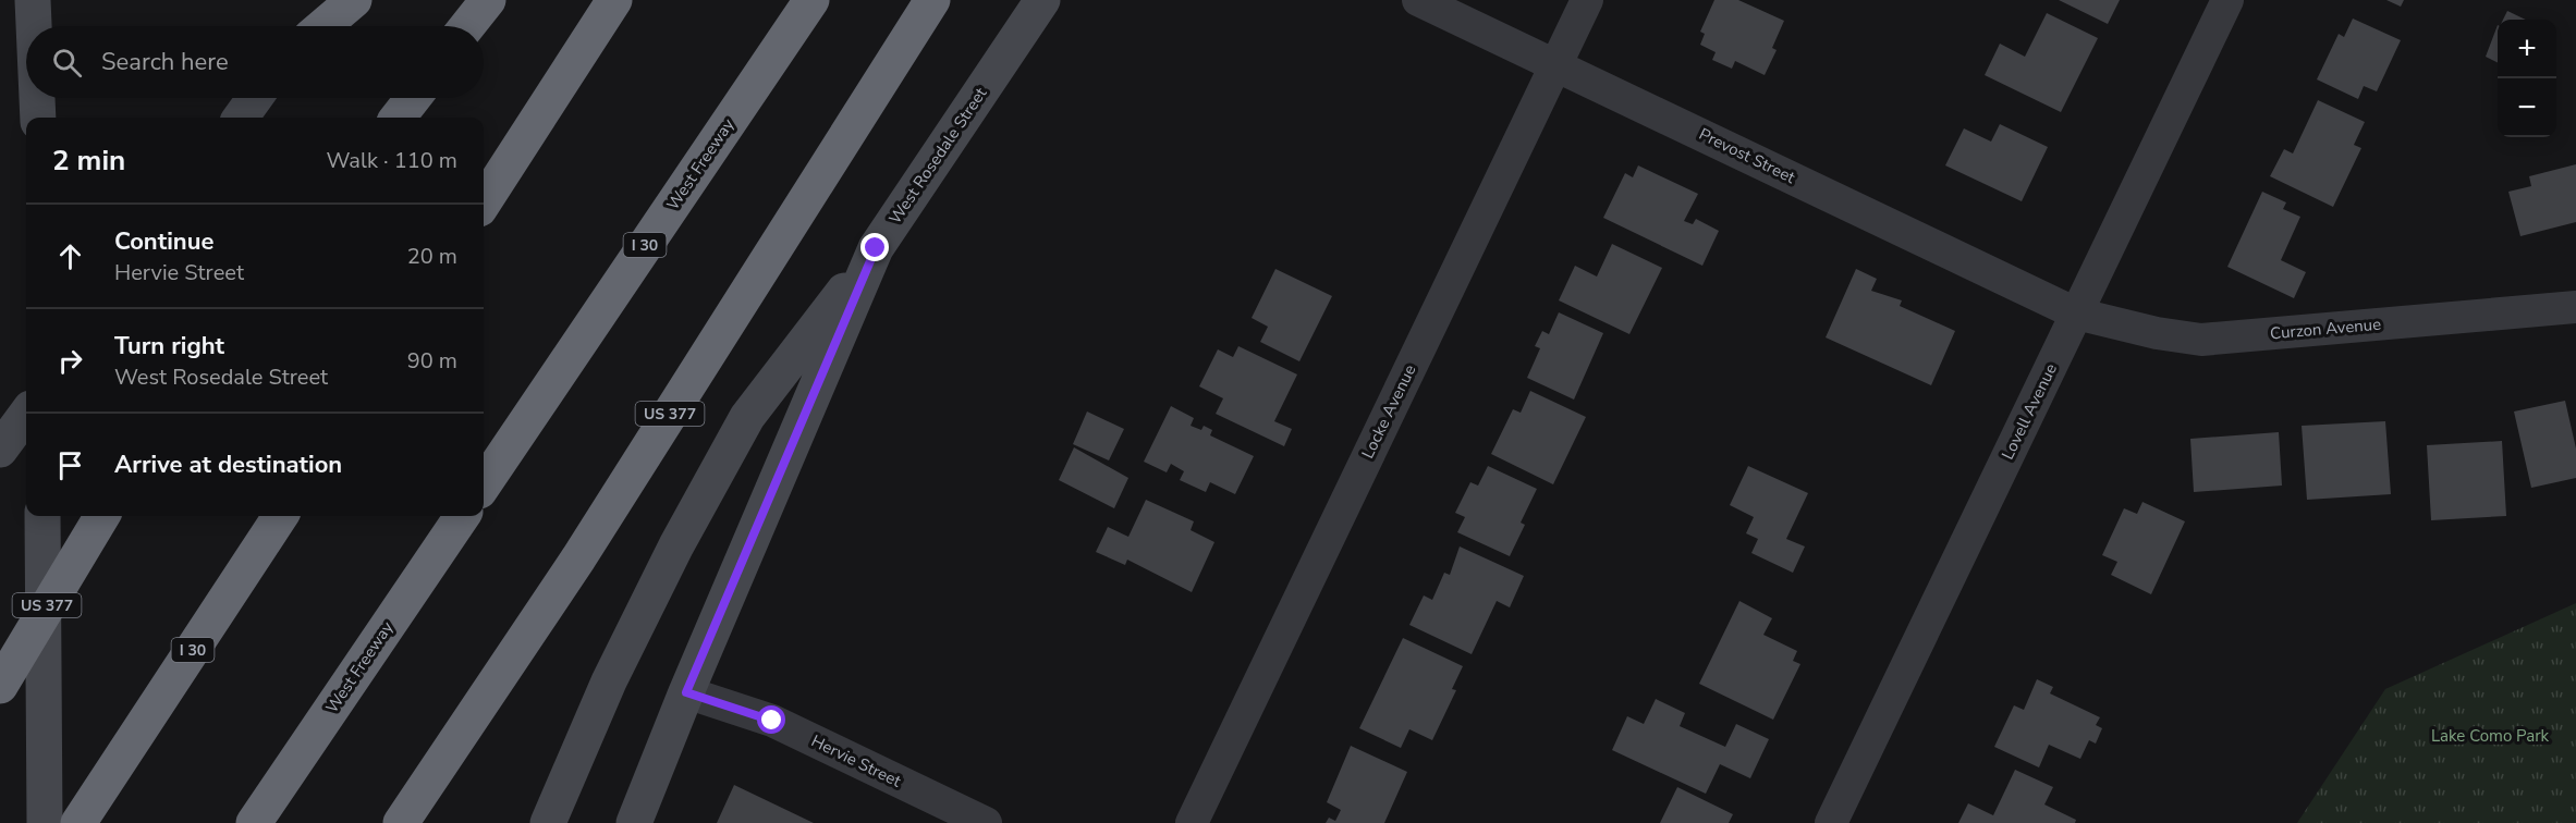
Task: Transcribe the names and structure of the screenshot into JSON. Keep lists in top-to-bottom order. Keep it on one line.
{"streets":{"highway":["West Freeway","I 30","US 377"],"main road":["West Rosedale Street"],"street":["Prevost Street","Curzon Avenue","Locke Avenue","Lovell Avenue","Hervie Street"]},"crossings":[["West Rosedale Street","Hervie Street"],["Prevost Street","Curzon Avenue"],["Prevost Street","Locke Avenue"],["Prevost Street","Lovell Avenue"],["Curzon Avenue","Lovell Avenue"]],"parks":["Lake Como Park"],"page":{"map_buttons":["+","−"],"search":"Search here","heading":["2 min","Walk · 110 m"],"list":[["Continue","Hervie Street","20 m"],["Turn right","West Rosedale Street","90 m"],"Arrive at destination"]}}
